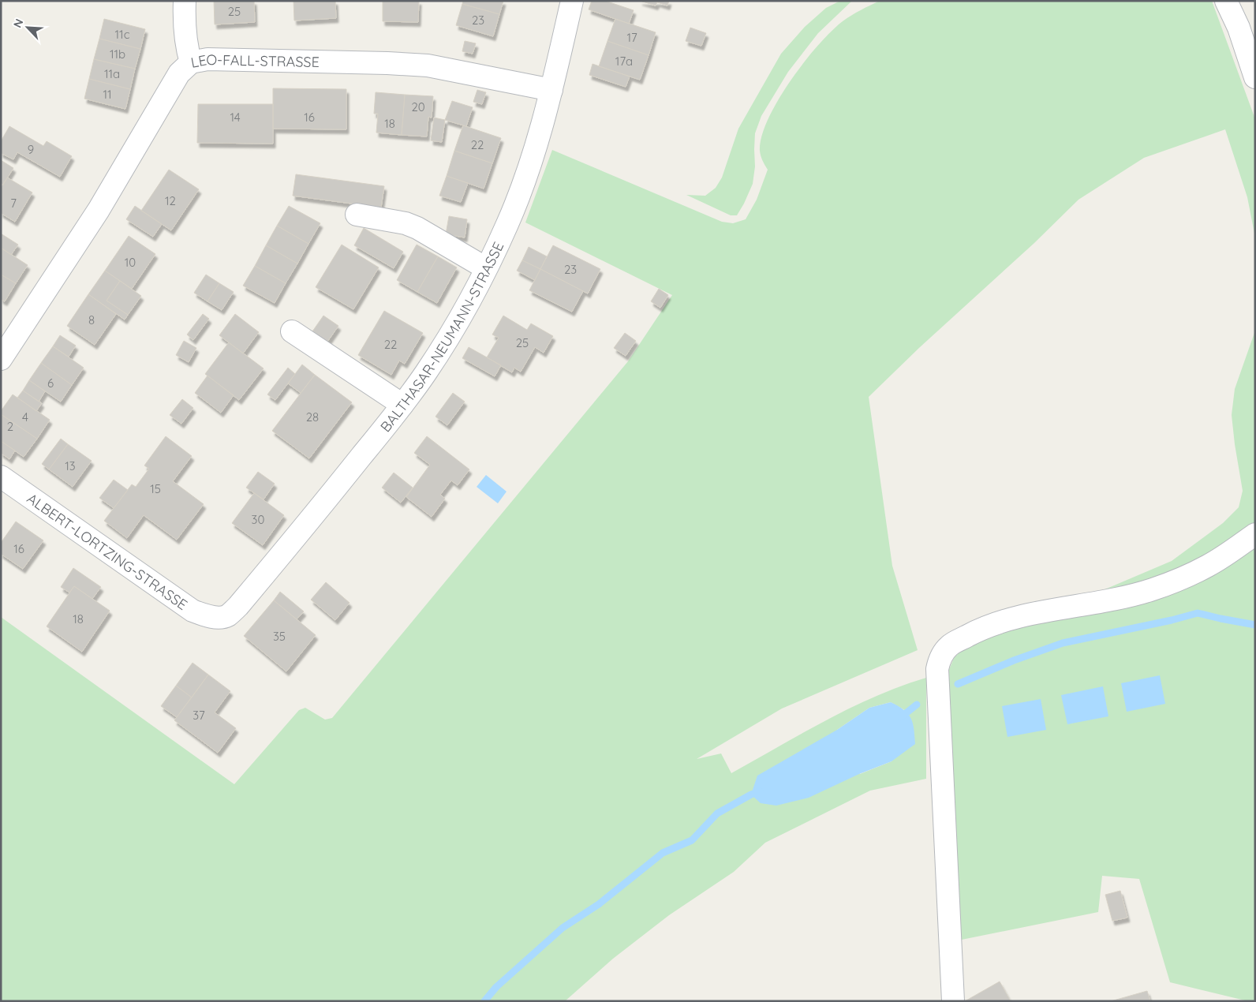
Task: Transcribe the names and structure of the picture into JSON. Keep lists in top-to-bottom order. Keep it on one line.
{"streets":{"street":["LEO-FALL-STRASSE","BALTHASAR-NEUMANN-STRASSE","ALBERT-LORTZING-STRASSE"]},"crossings":[["LEO-FALL-STRASSE","BALTHASAR-NEUMANN-STRASSE"],["BALTHASAR-NEUMANN-STRASSE","ALBERT-LORTZING-STRASSE"]],"house_numbers":["25","23","11c","17","11b","17a","11a","11","20","14","16","18","22","9","12","7","10","23","8","25","22","6","4","28","2","13","15","30","16","18","35","37"],"north":"top left"}
